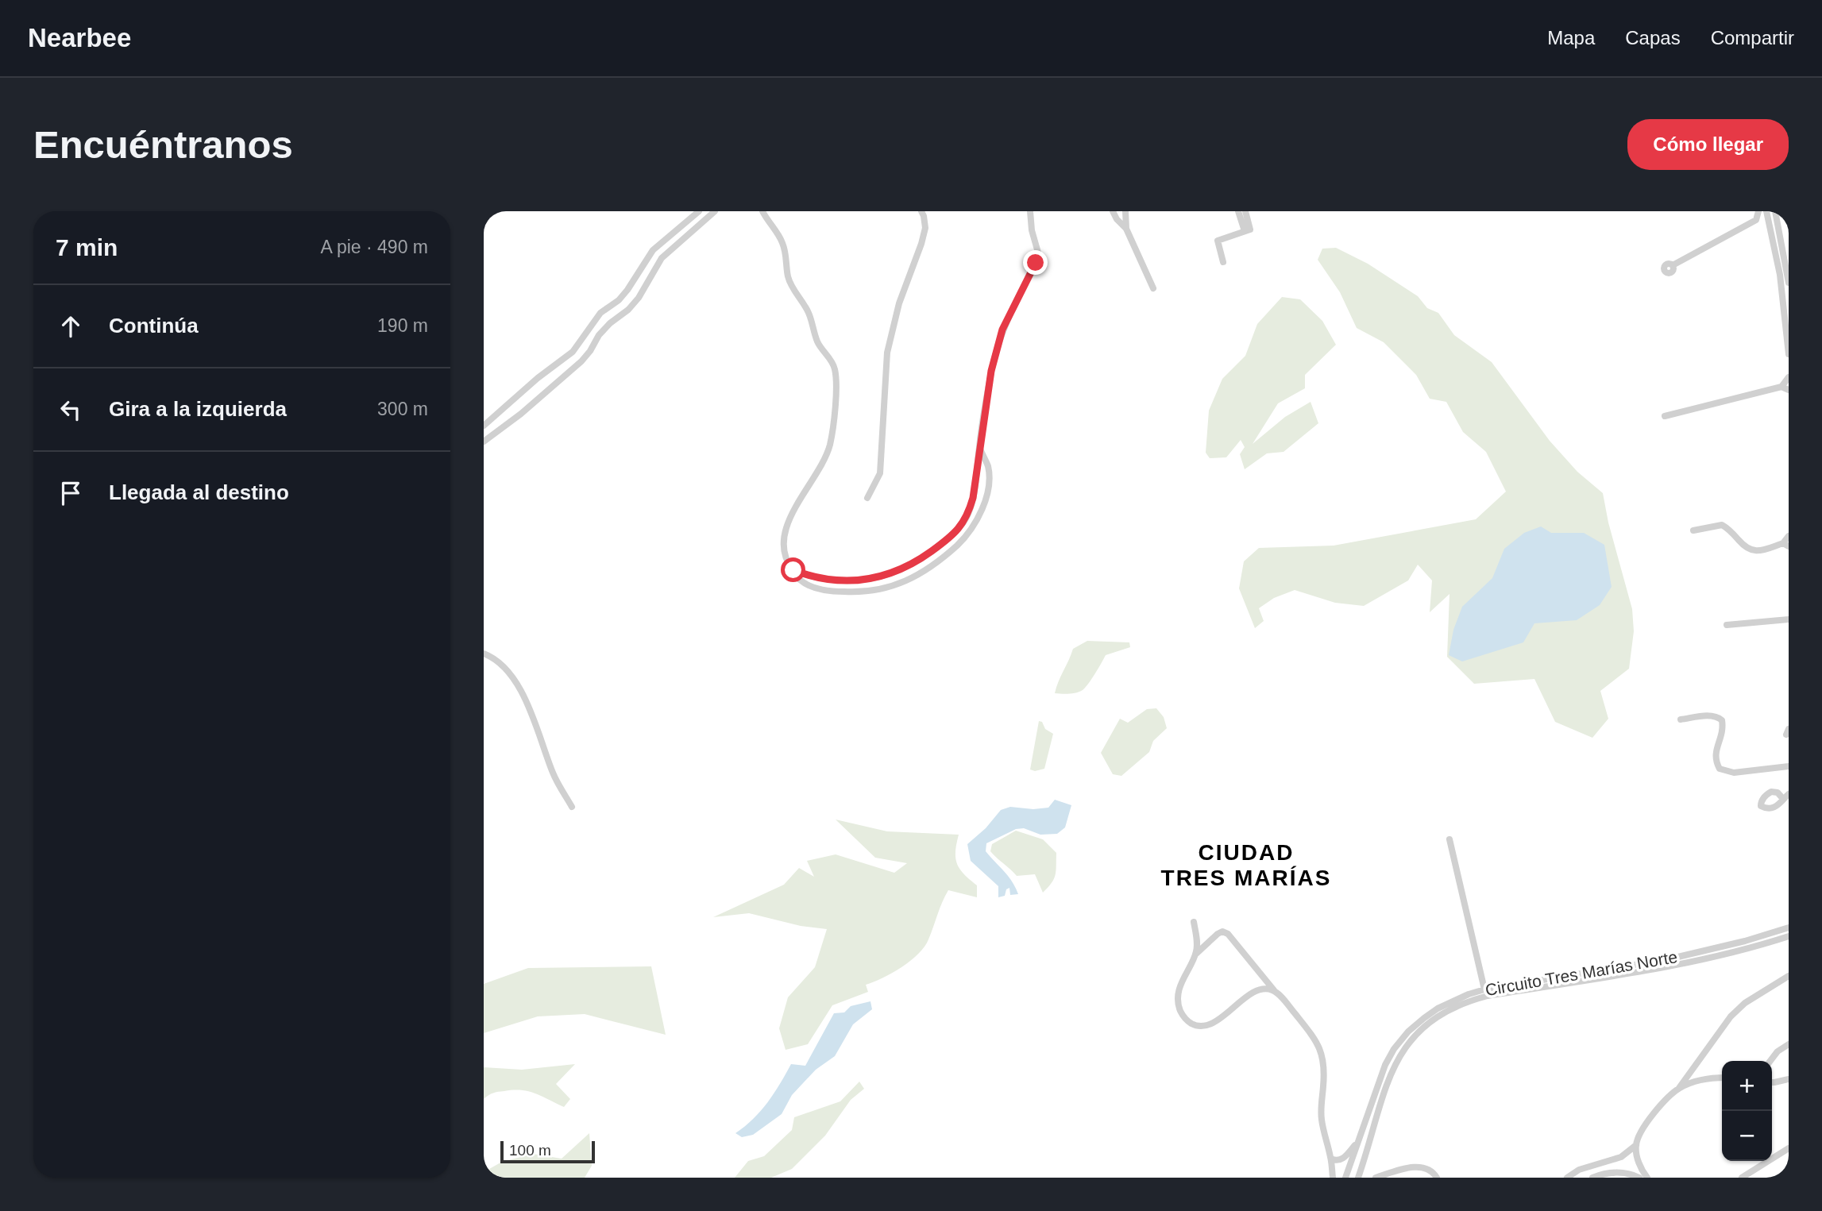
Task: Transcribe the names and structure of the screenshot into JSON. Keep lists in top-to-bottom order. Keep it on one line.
{"streets":{"street":["Circuito Tres Marías Norte"]},"districts":["CIUDAD TRES MARÍAS"],"scale_bar":"100 m","page":{"header":"Nearbee","nav":["Mapa","Capas","Compartir"],"buttons":"Cómo llegar","title":"Encuéntranos","heading":["7 min","A pie · 490 m"],"list":[["Continúa","190 m"],["Gira a la izquierda","300 m"],"Llegada al destino"],"map_buttons":["+","−"],"scale":"100 m"}}
